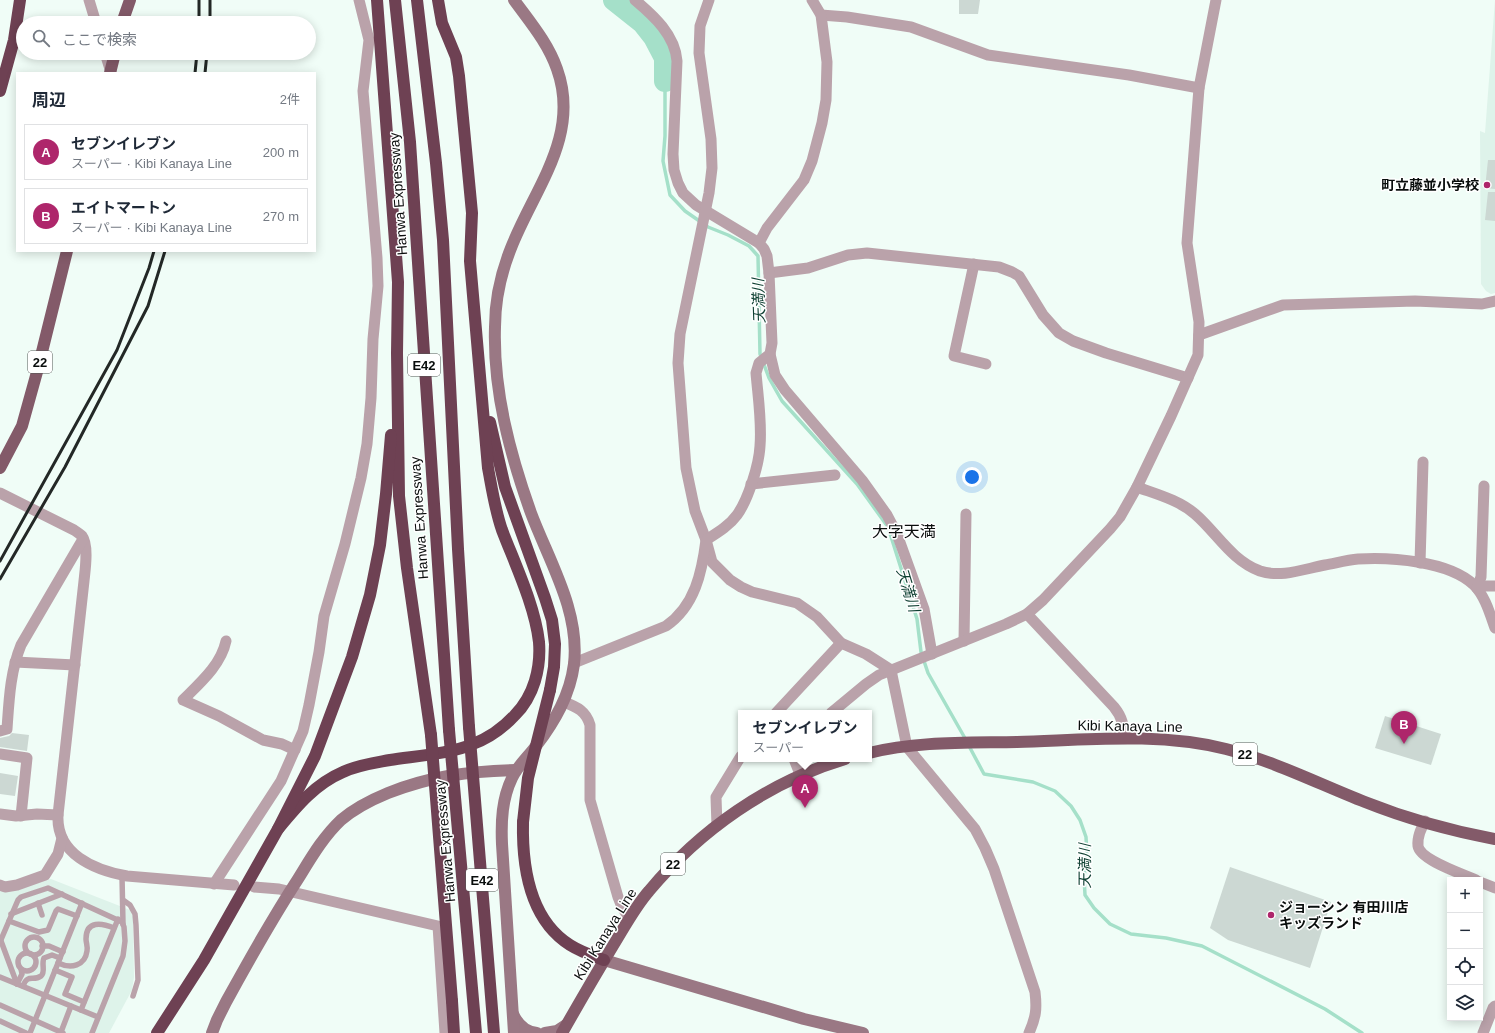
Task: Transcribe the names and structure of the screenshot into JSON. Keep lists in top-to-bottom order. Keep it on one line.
{"streets":{"highway":["Hanwa Expressway","E42"],"main road":["22","Kibi Kanaya Line"]},"districts":["大字天満"],"water":["天満川"],"places":["町立藤並小学校","ジョーシン 有田川店 キッズランド"],"page":{"search":"ここで検索","heading":["周辺","2件"],"list":[{"mark":"A","name":"セブンイレブン","note":"スーパー · Kibi Kanaya Line","value":"200 m"},{"mark":"B","name":"エイトマートン","note":"スーパー · Kibi Kanaya Line","value":"270 m"}],"popup":["セブンイレブン","スーパー"],"pins":["B","A"],"map_buttons":["+","−"]}}
